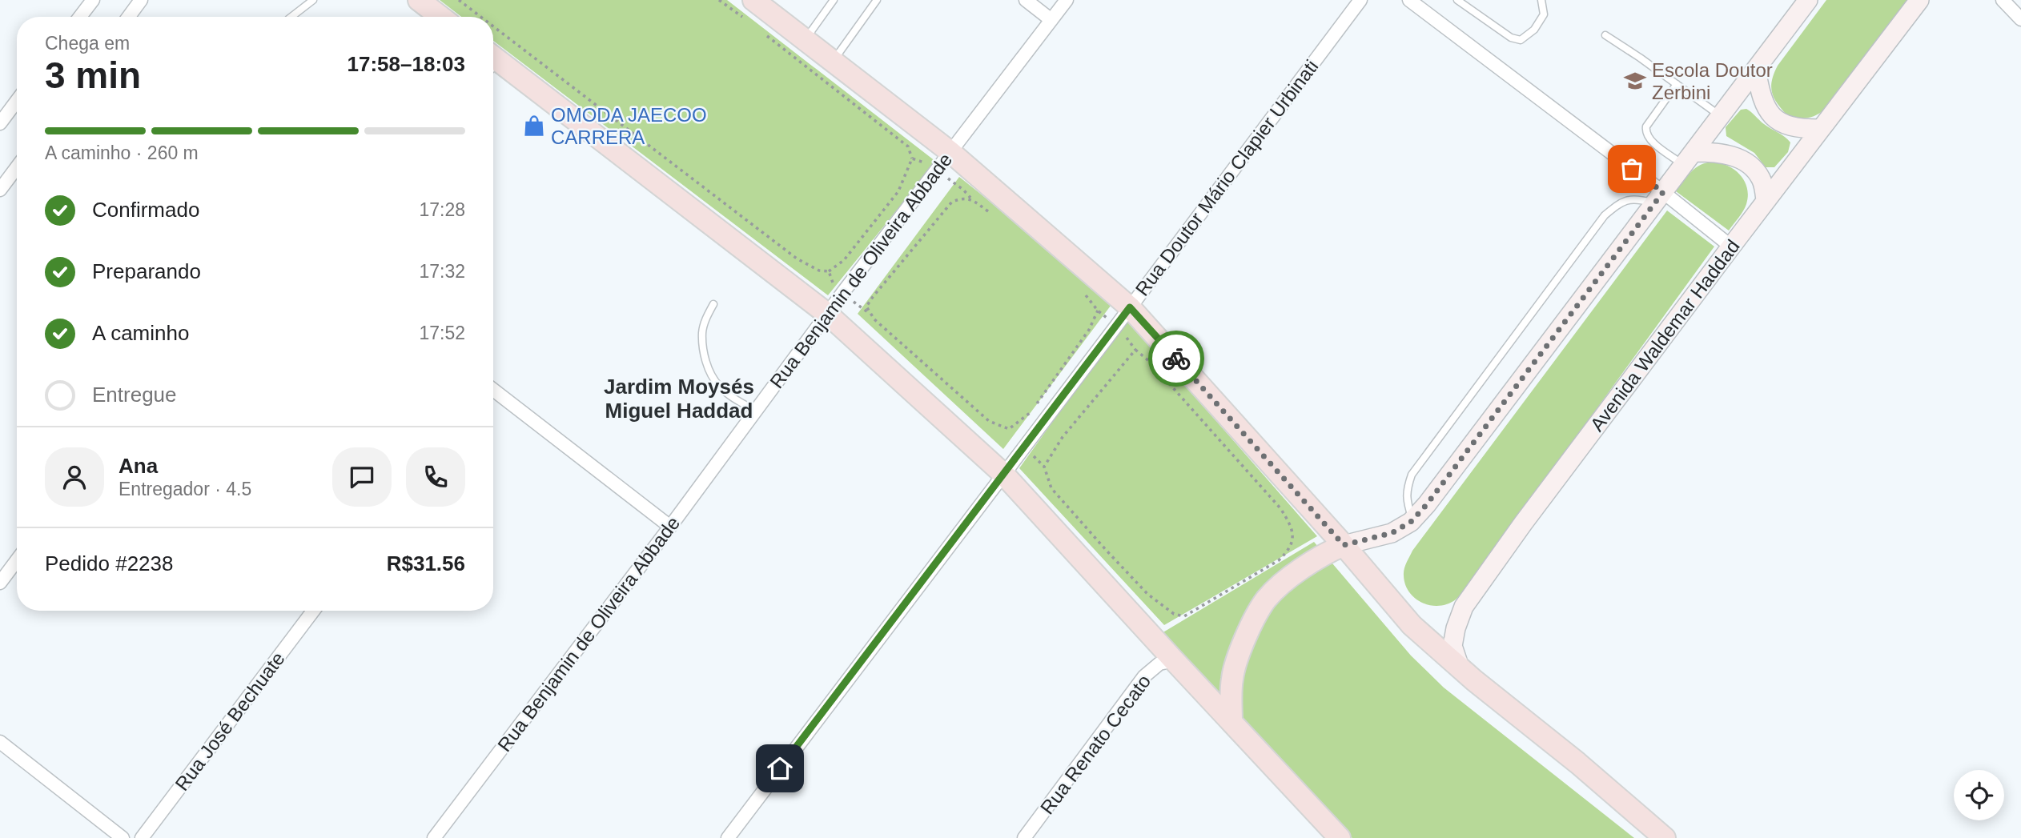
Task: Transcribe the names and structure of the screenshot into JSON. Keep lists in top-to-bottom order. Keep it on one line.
{"streets":{"main road":["Avenida Waldemar Haddad"],"street":["Rua Doutor Mário Clapier Urbinati","Rua Benjamin de Oliveira Abbade","Rua José Bechuate","Rua Renato Cecato"]},"districts":["Jardim Moysés Miguel Haddad"],"places":{"school or university":["Escola Doutor Zerbini"],"shop":["OMODA JAECOO CARRERA"]},"page":{"heading":["3 min","Chega em","17:58–18:03"],"panel":["Ana","Entregador · 4.5","Pedido #2238","R$31.56"],"bar":"A caminho · 260 m","list":[["Confirmado","17:28"],["Preparando","17:32"],["A caminho","17:52"],"Entregue"]}}
